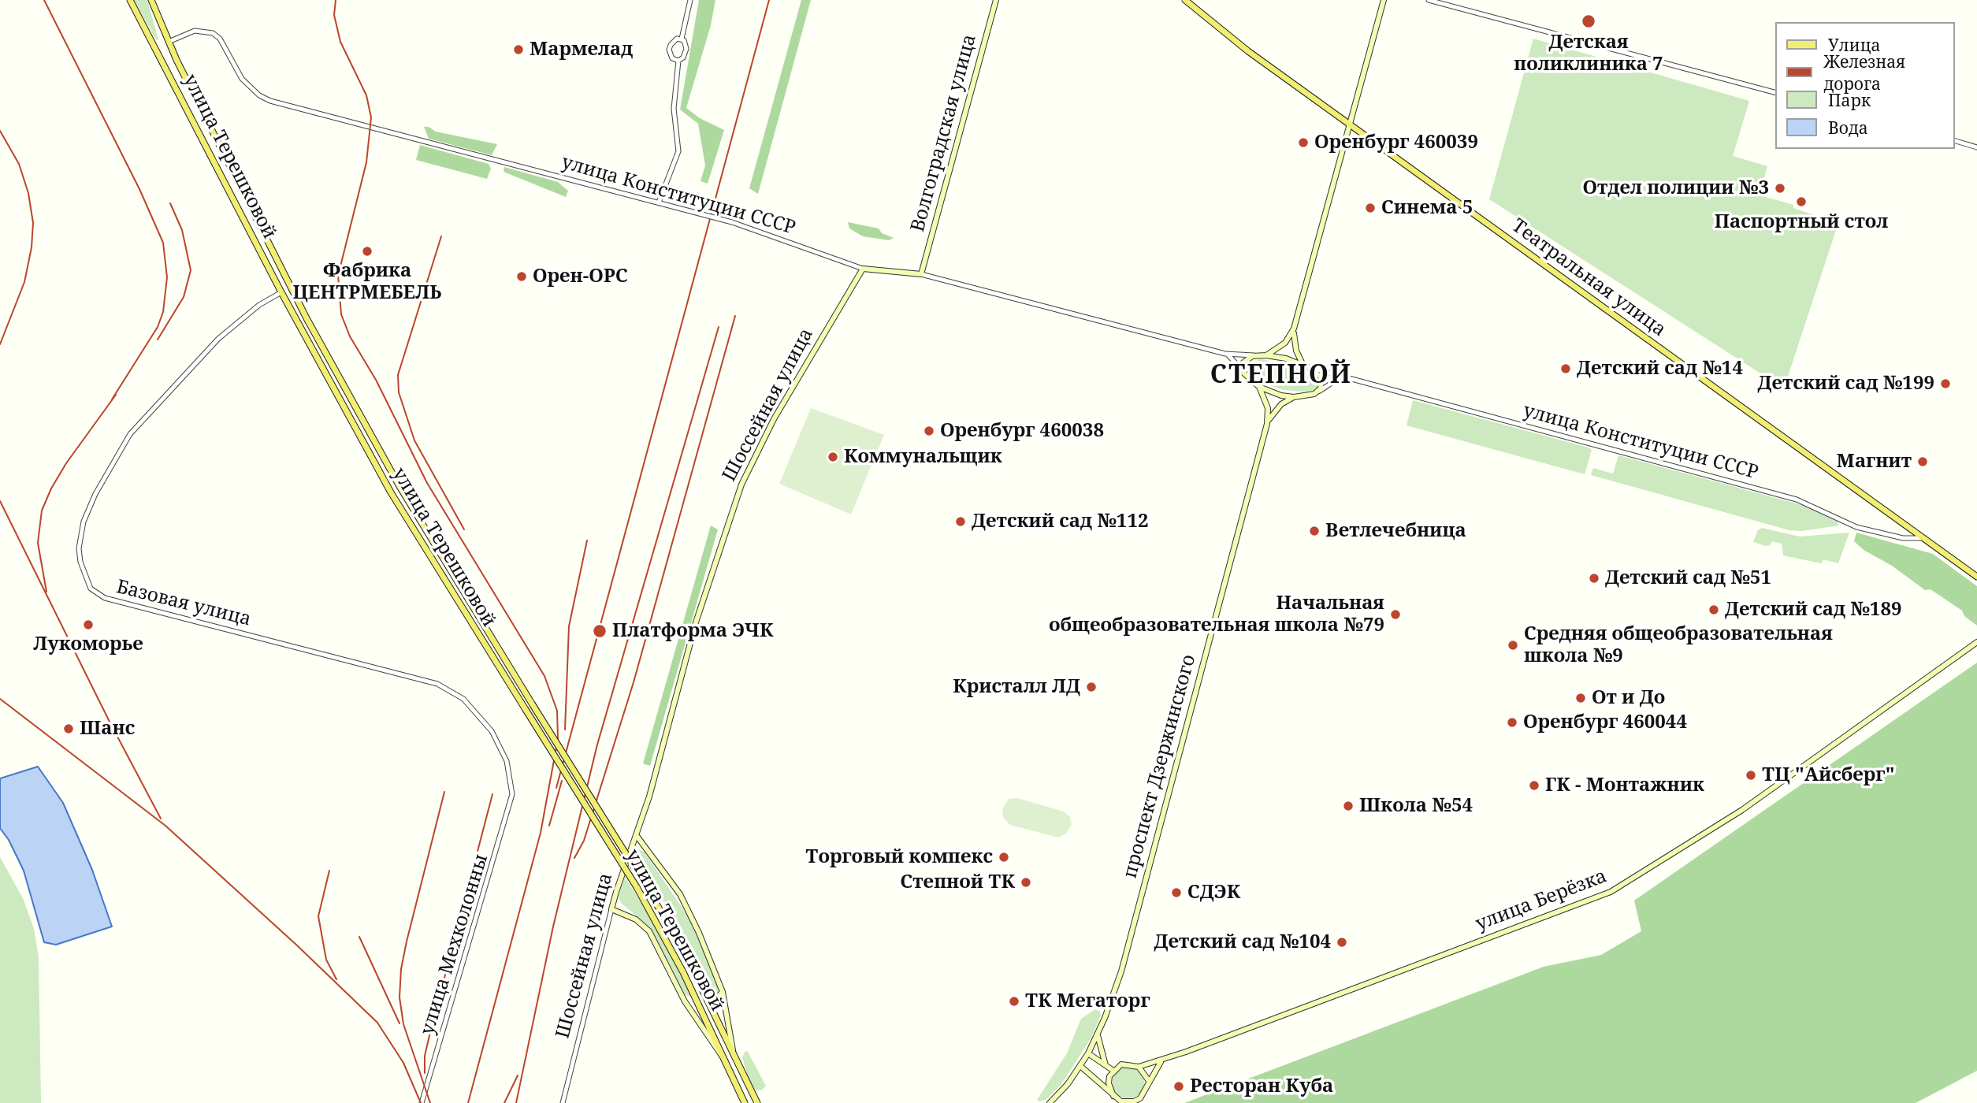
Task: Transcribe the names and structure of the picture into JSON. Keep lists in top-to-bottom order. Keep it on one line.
{"streets":{"main road":["Волгоградская улица","улица Терешковой","улица Конституции СССР","Театральная улица","Шоссейная улица","проспект Дзержинского","улица Берёзка"],"street":["Базовая улица","улица Мехколонны"]},"crossings":[["Волгоградская улица","улица Конституции СССР"],["улица Терешковой","улица Конституции СССР"],["улица Терешковой","Базовая улица"],["улица Конституции СССР","Театральная улица"],["улица Конституции СССР","Шоссейная улица"],["Базовая улица","улица Мехколонны"]],"districts":["СТЕПНОЙ"],"places":["Детская поликлиника 7","Мармелад","Оренбург 460039","Отдел полиции №3","Паспортный стол","Синема 5","Фабрика ЦЕНТРМЕБЕЛЬ","Орен-ОРС","Детский сад №14","Детский сад №199","Оренбург 460038","Коммунальщик","Магнит","Детский сад №112","Ветлечебница","Детский сад №51","Детский сад №189","Начальная общеобразовательная школа №79","Лукоморье","Платформа ЭЧК","Средняя общеобразовательная школа №9","Кристалл ЛД","От и До","Оренбург 460044","Шанс","ТЦ \"Айсберг\"","ГК - Монтажник","Школа №54","Торговый компекс","Степной ТК","СДЭК","Детский сад №104","ТК Мегаторг","Ресторан Куба"],"legend":["Улица","Железная дорога","Парк","Вода"]}
